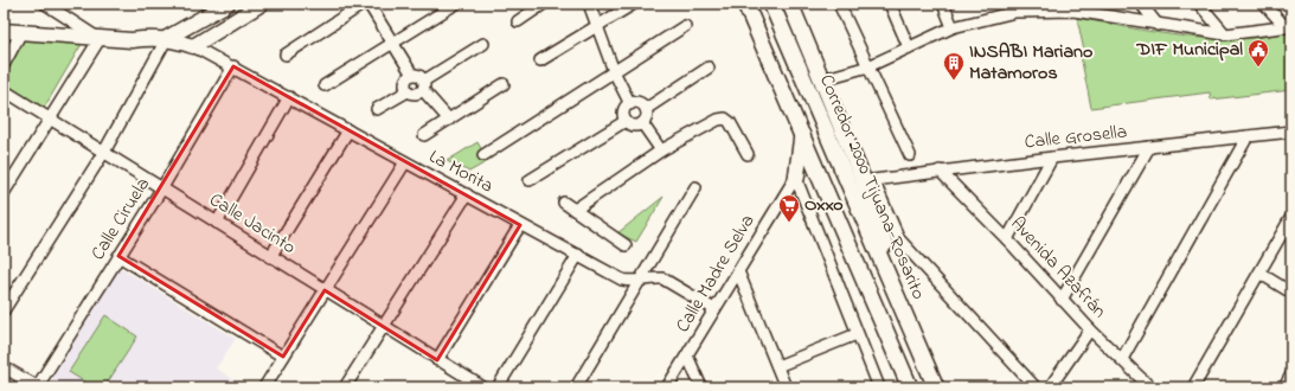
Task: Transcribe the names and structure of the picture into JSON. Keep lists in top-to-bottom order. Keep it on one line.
{"streets":{"highway":["Corredor 2000 Tijuana-Rosarito"],"street":["Calle Grosella","La Morita","Calle Ciruela","Calle Jacinto","Avenida Azafrán","Calle Madre Selva"]},"crossings":[["Calle Grosella","Avenida Azafrán"],["La Morita","Calle Ciruela"],["La Morita","Calle Madre Selva"],["Calle Ciruela","Calle Jacinto"]],"places":{"public building":["DIF Municipal"],"building":["INSABI Mariano Matamoros"],"supermarket":["Oxxo"]}}
